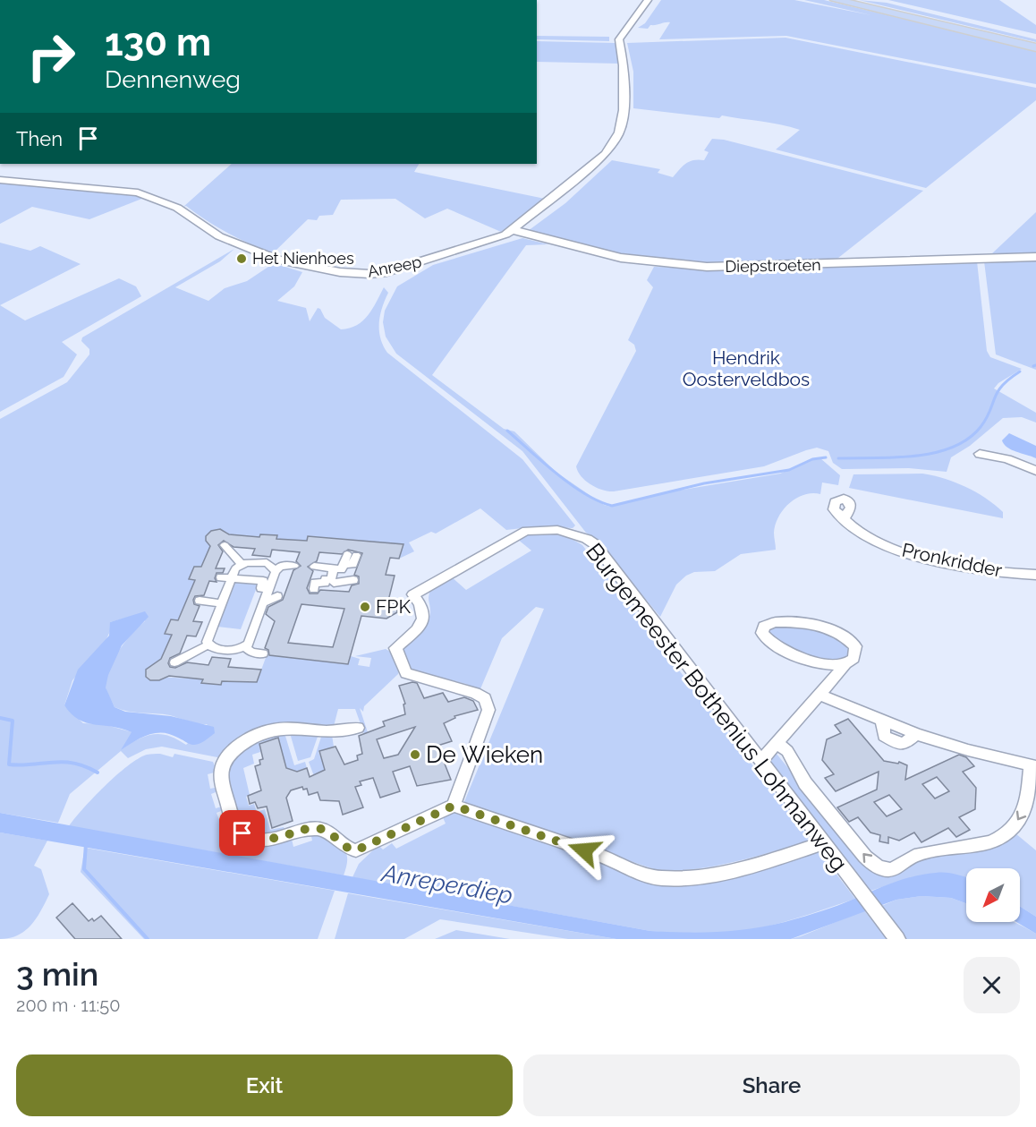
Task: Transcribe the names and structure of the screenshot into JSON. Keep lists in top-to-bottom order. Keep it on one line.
{"streets":{"street":["Diepstroeten","Anreep","Pronkridder","Burgemeester Bothenius Lohmanweg"]},"crossings":[["Diepstroeten","Anreep"]],"water":["Anreperdiep"],"parks":["Hendrik Oosterveldbos"],"places":["Het Nienhoes","FPK","De Wieken"],"north":"bottom left","page":{"turn":["130 m","Dennenweg"],"then":"Then","heading":["3 min","200 m · 11:50"],"buttons":["Exit","Share"]}}
